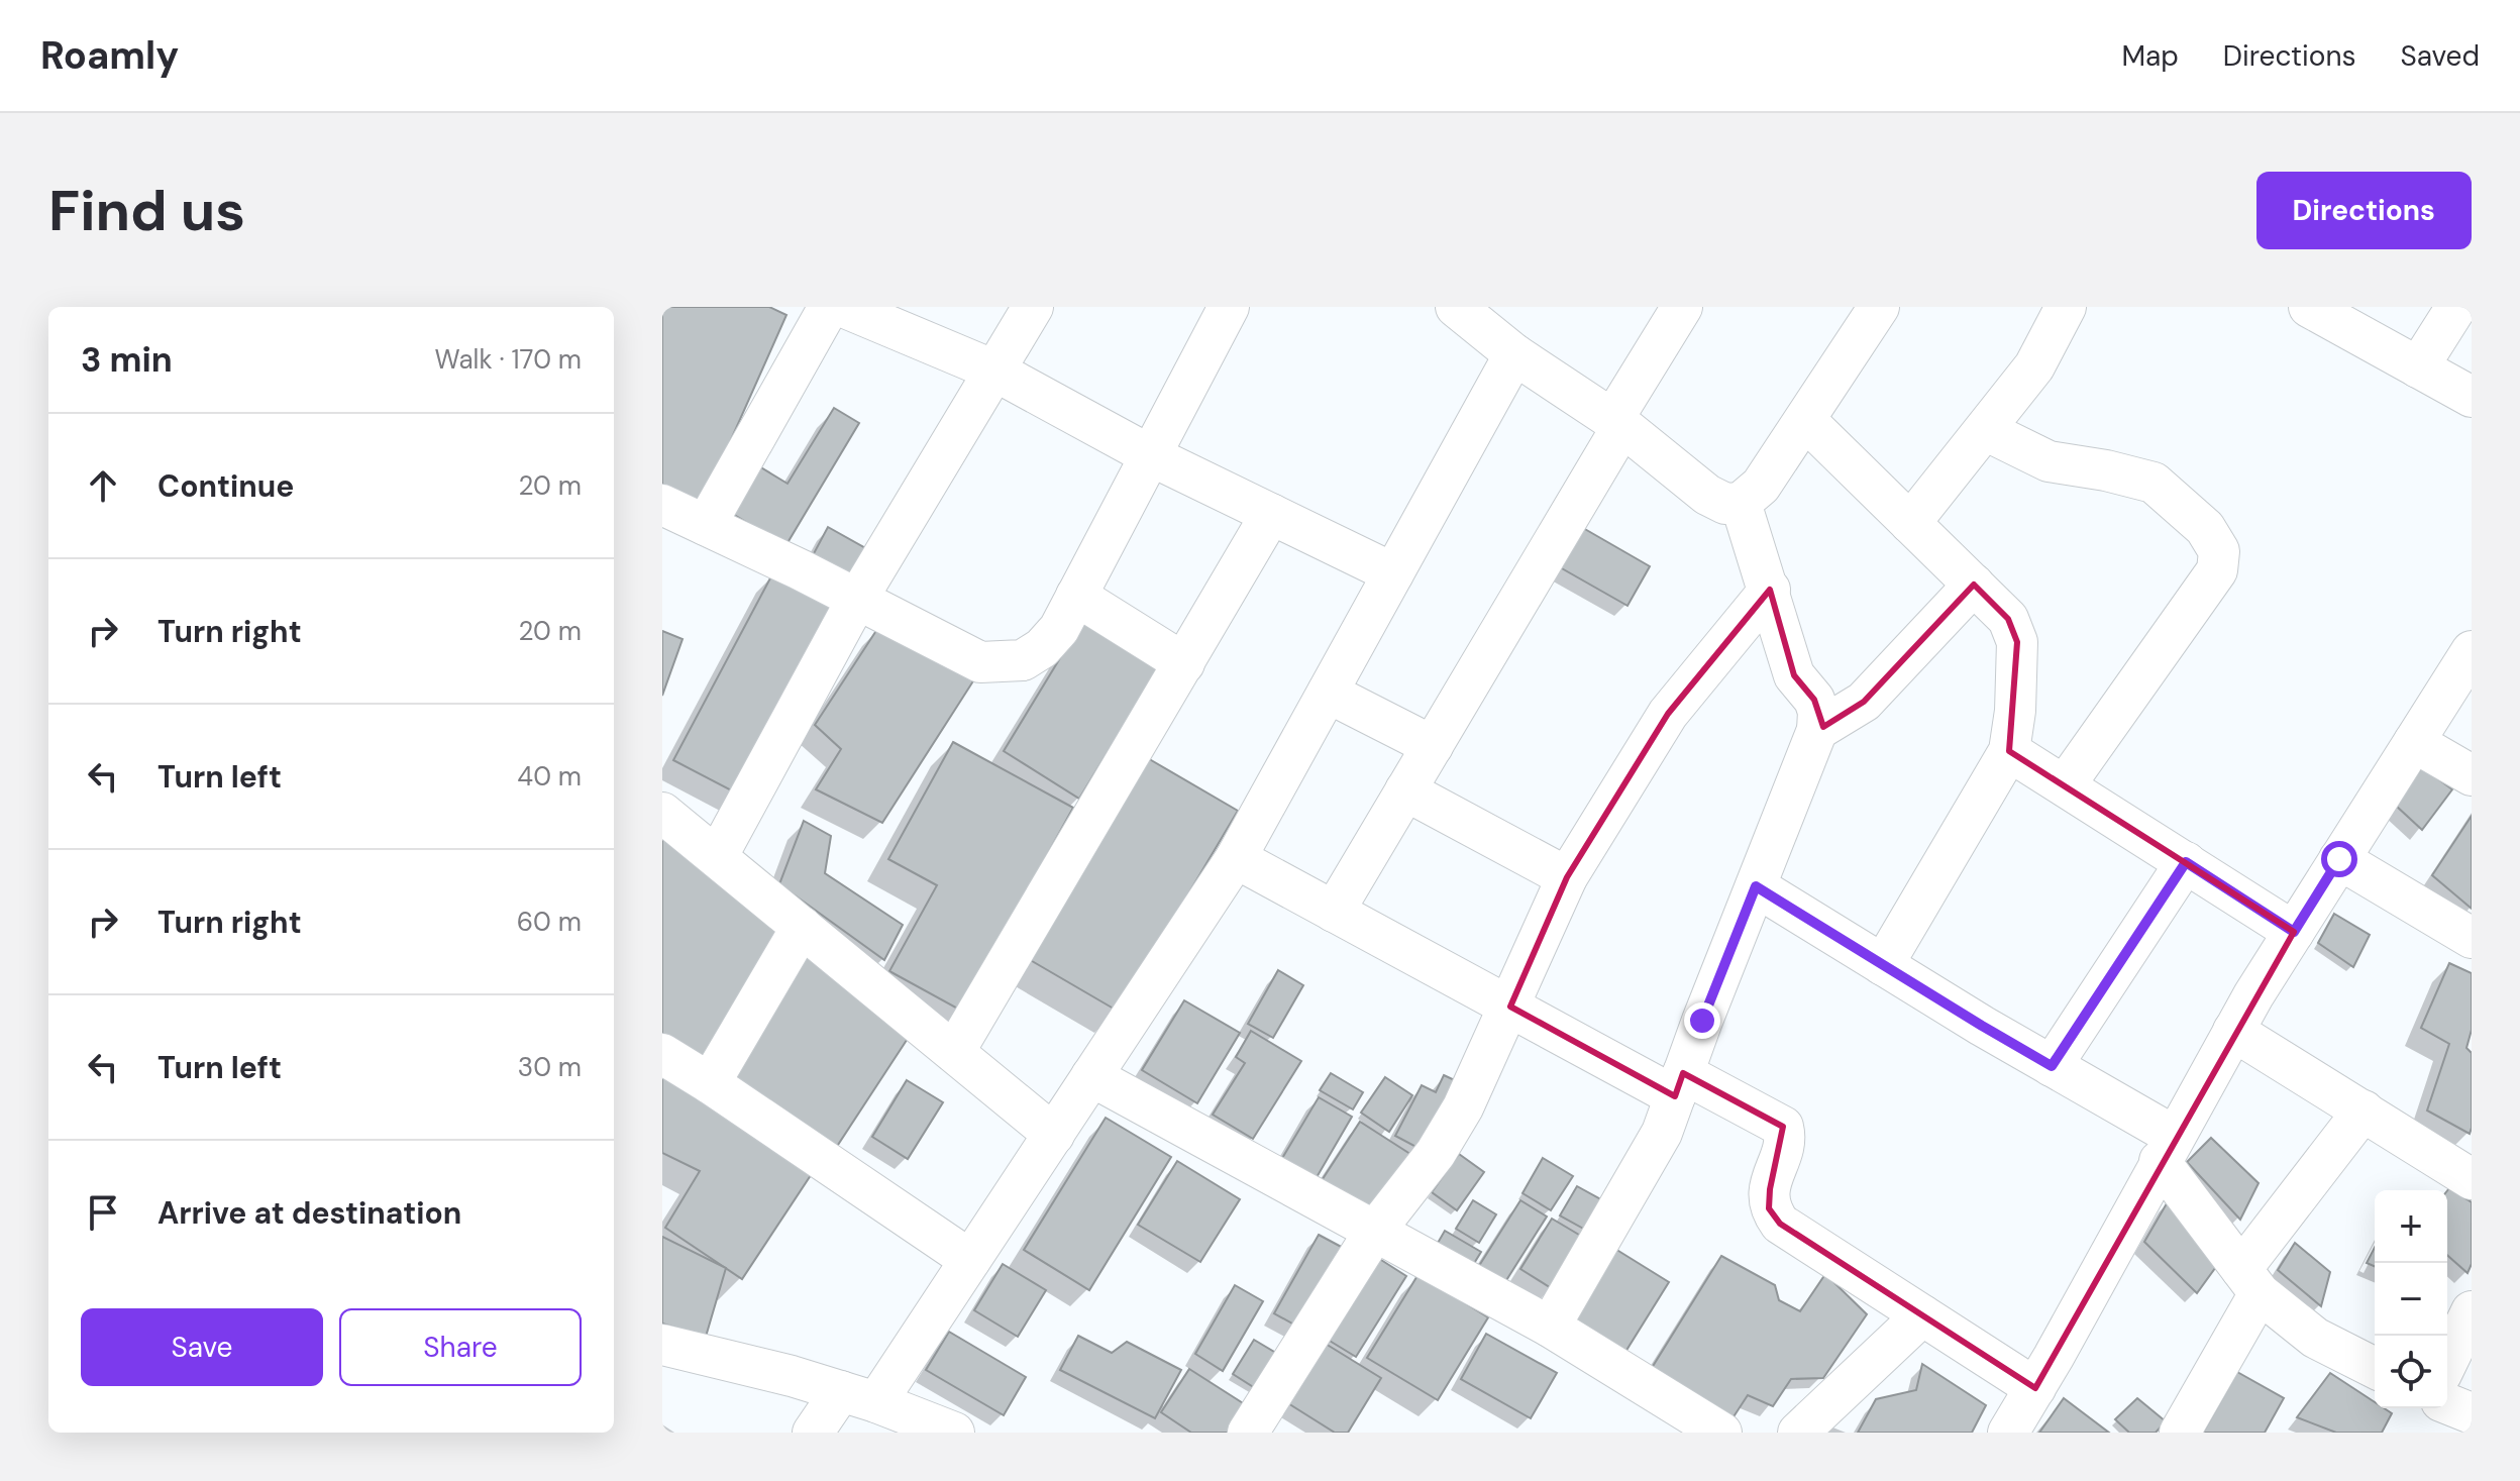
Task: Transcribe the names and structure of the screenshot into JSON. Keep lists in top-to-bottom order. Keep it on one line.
{"page":{"header":"Roamly","nav":["Map","Directions","Saved"],"buttons":["Directions",["Save","Share"]],"title":"Find us","heading":["3 min","Walk · 170 m"],"list":[["Continue","20 m"],["Turn right","20 m"],["Turn left","40 m"],["Turn right","60 m"],["Turn left","30 m"],"Arrive at destination"],"map_buttons":["+","−"]}}
